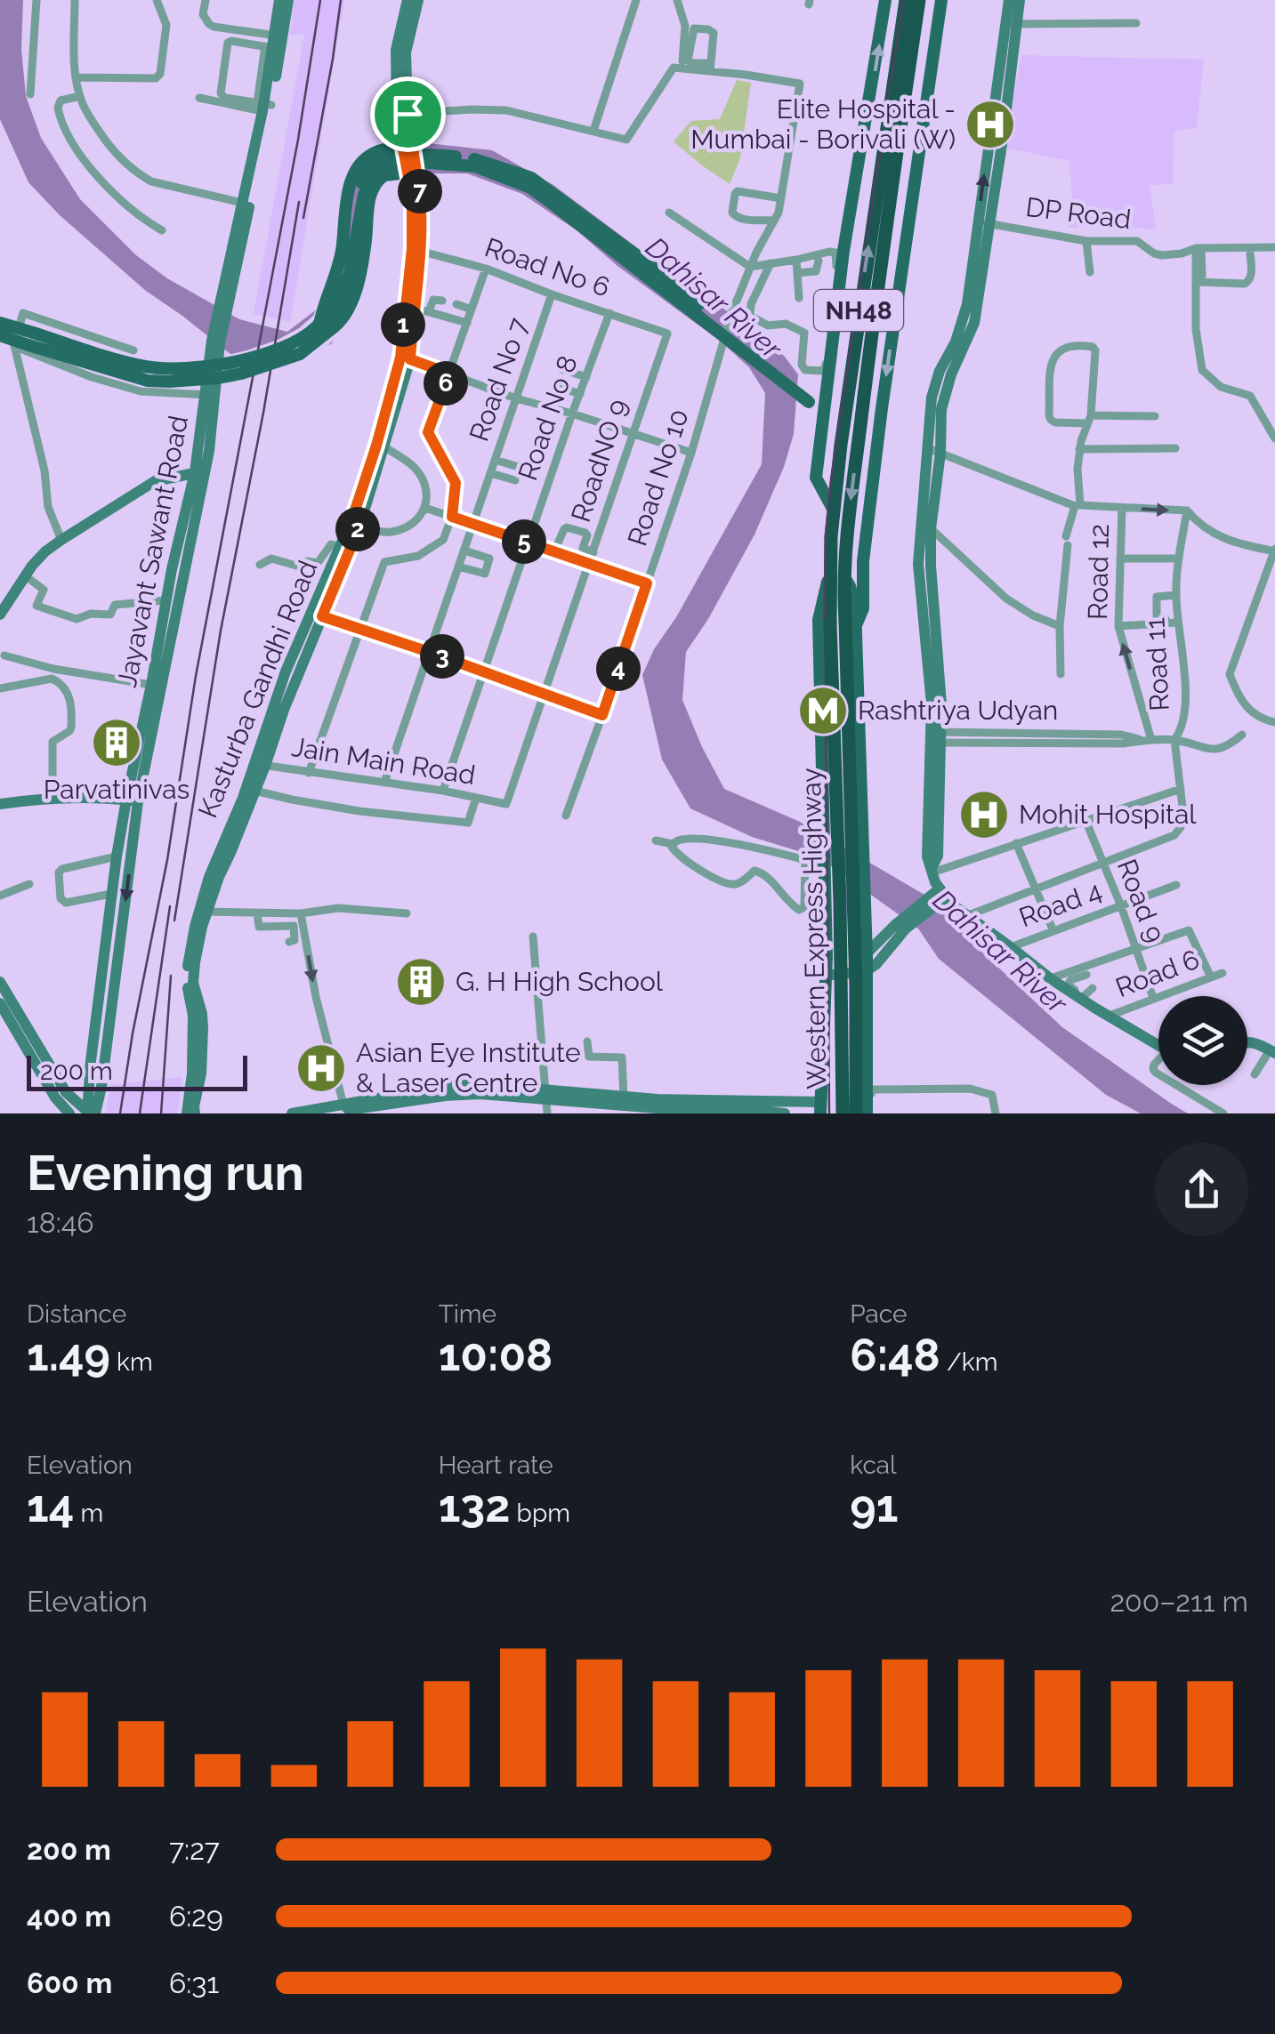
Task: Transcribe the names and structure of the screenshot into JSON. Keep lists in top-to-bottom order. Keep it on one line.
{"streets":{"highway":["NH48","Western Express Highway"],"street":["DP Road","Road No 6","Road No 7","Road No 8","RoadNO 9","Road No 10","Jayavant Sawant Road","Road 12","Road 11","Kasturba Gandhi Road","Jain Main Road","Road 9","Road 4","Road 6"]},"crossings":[["Road No 6","Road No 7"],["Road No 6","Road No 8"],["Road No 6","RoadNO 9"],["Road No 6","Kasturba Gandhi Road"],["Road No 7","Jain Main Road"],["Road No 8","Jain Main Road"],["RoadNO 9","Jain Main Road"],["Road 12","Road 11"],["Kasturba Gandhi Road","Jain Main Road"],["Road 9","Road 4"],["Road 9","Road 6"]],"one_way":["Road 12"],"water":["Dahisar River"],"places":{"hospital":["Elite Hospital - Mumbai - Borivali (W)","Mohit Hospital","Asian Eye Institute & Laser Centre"],"metro station":["Rashtriya Udyan"],"building":["Parvatinivas","G. H High School"]},"scale_bar":"200 m","page":{"pins":["7","1","6","2","5","3","4"],"scale":"200 m","heading":["Evening run","18:46"],"stats":[["Distance","1.49 km"],["Time","10:08"],["Pace","6:48 /km"],["Elevation","14 m"],["Heart rate","132 bpm"],["kcal","91"]],"chart":["Elevation","200–211 m"],"list":[{"name":"200 m","note":"7:27"},{"name":"400 m","note":"6:29"},{"name":"600 m","note":"6:31"}]}}
